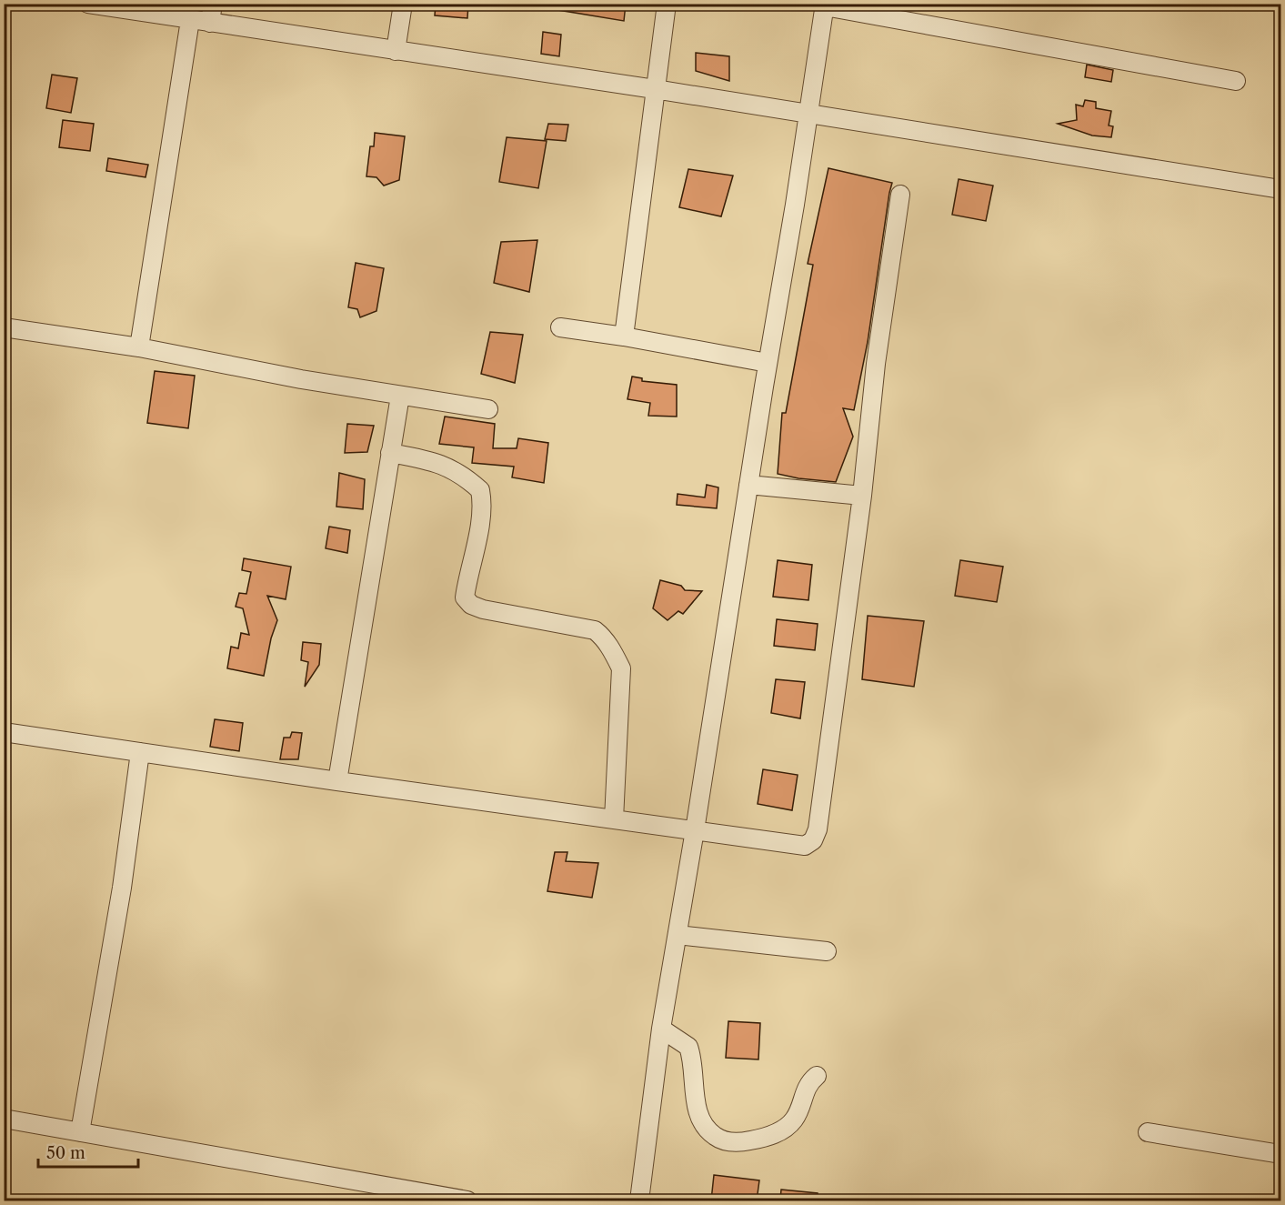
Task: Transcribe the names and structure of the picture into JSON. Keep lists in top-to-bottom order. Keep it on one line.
{"scale_bar":"50 m"}
